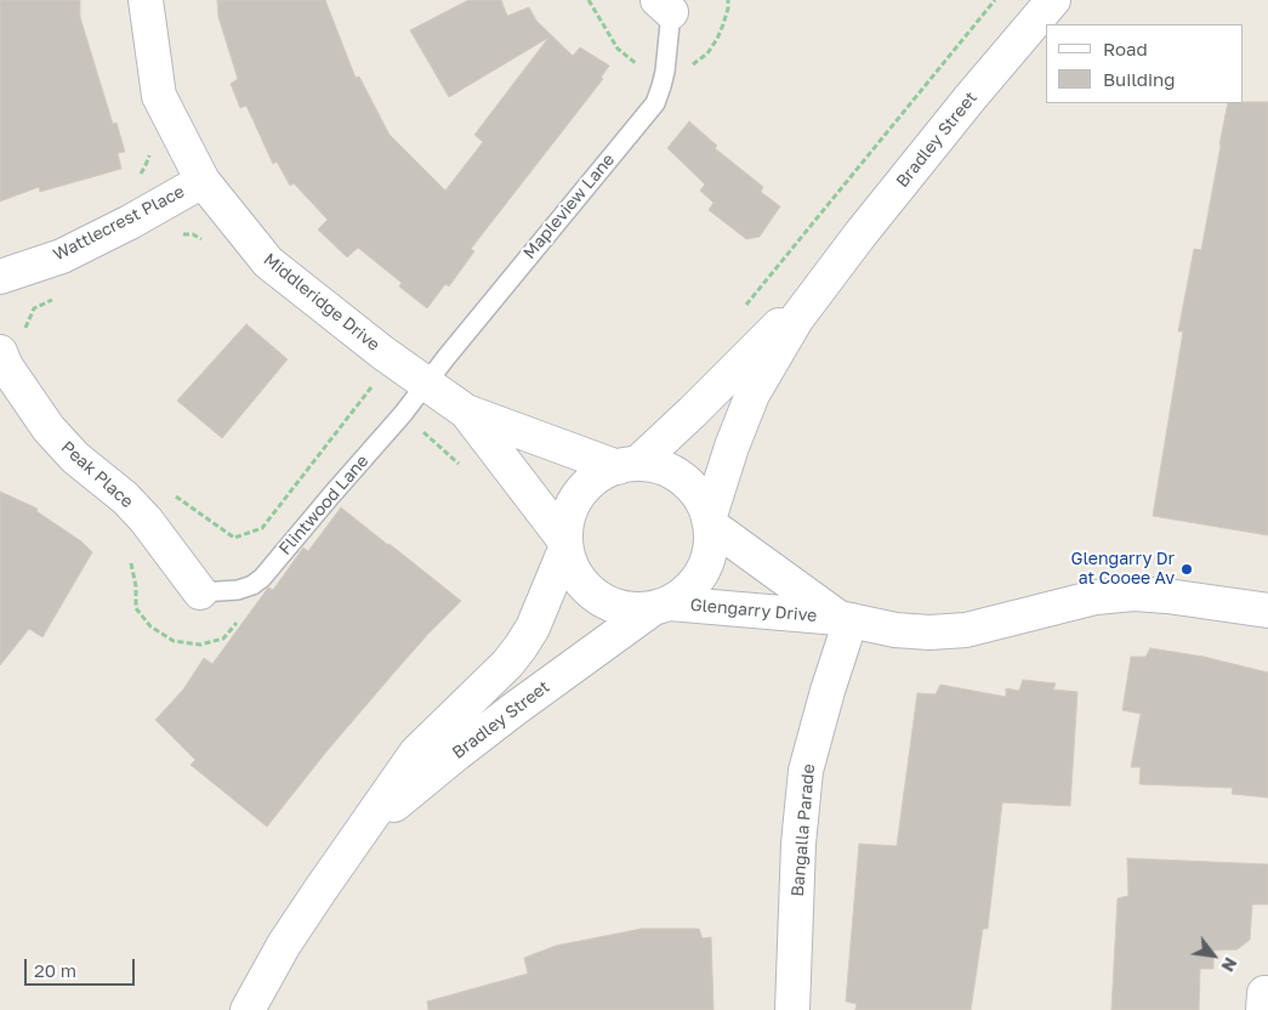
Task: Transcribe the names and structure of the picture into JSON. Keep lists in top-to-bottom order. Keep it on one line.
{"streets":{"street":["Bradley Street","Wattlecrest Place","Middleridge Drive","Peak Place","Glengarry Drive","Bangalla Parade"],"lane":["Mapleview Lane","Flintwood Lane"]},"crossings":[["Bradley Street","Middleridge Drive"],["Bradley Street","Glengarry Drive"],["Mapleview Lane","Middleridge Drive"],["Mapleview Lane","Flintwood Lane"],["Wattlecrest Place","Middleridge Drive"],["Middleridge Drive","Flintwood Lane"],["Middleridge Drive","Glengarry Drive"],["Peak Place","Flintwood Lane"],["Glengarry Drive","Bangalla Parade"]],"places":["Glengarry Dr at Cooee Av"],"legend":["Road","Building"],"scale_bar":"20 m","north":"bottom right"}
